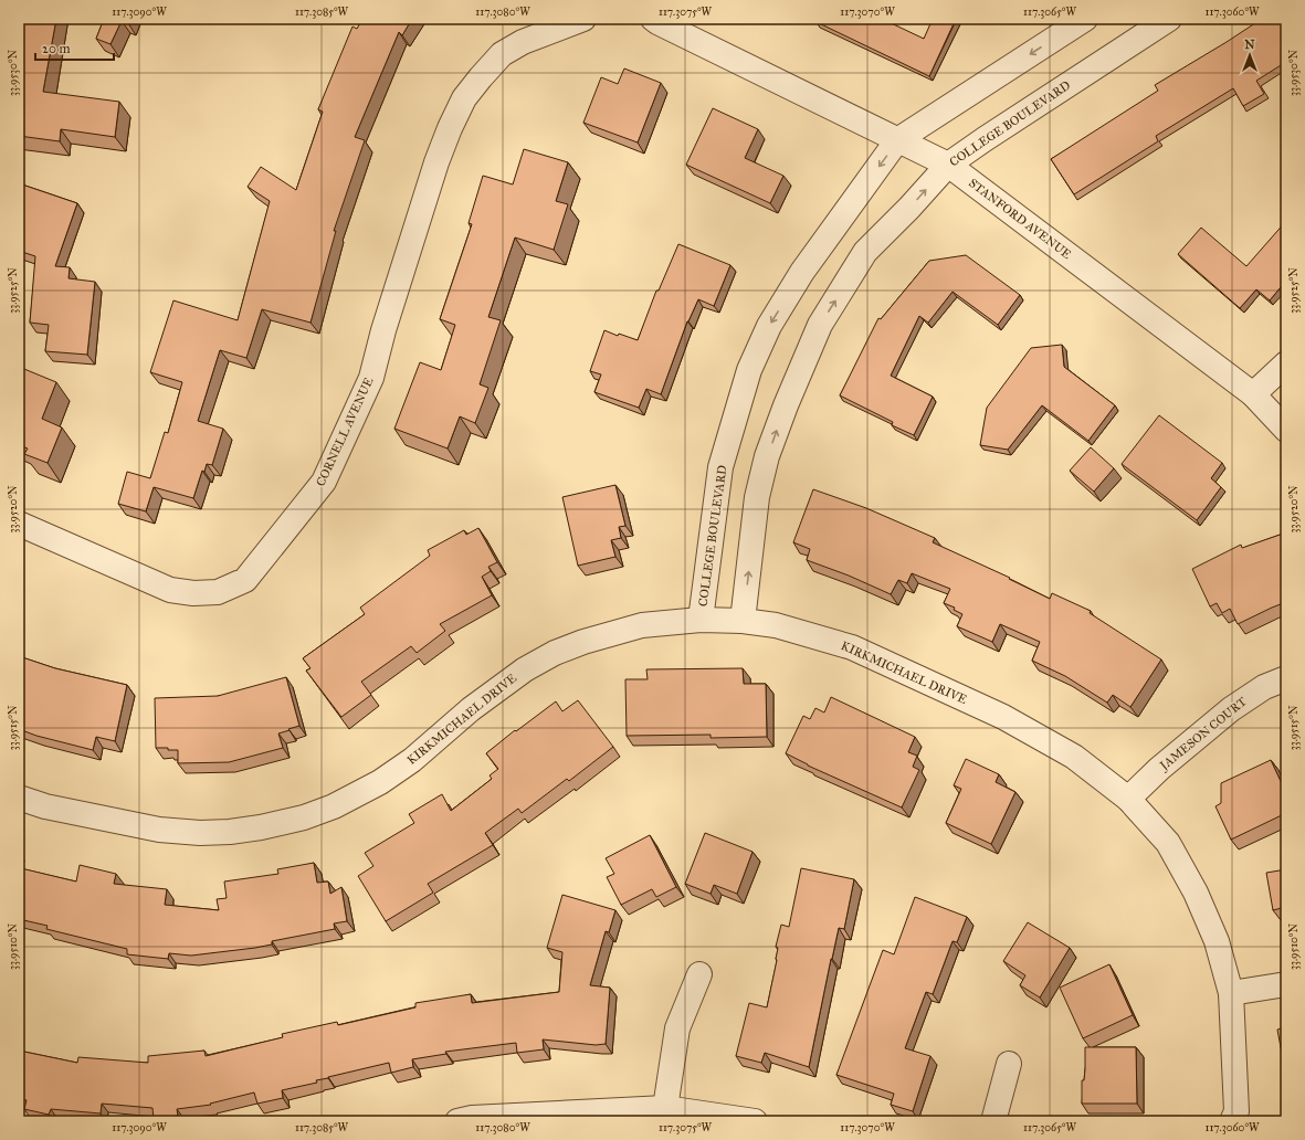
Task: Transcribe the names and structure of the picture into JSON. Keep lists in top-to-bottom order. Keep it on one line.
{"streets":{"street":["COLLEGE BOULEVARD","STANFORD AVENUE","CORNELL AVENUE","KIRKMICHAEL DRIVE","JAMESON COURT"]},"crossings":[["COLLEGE BOULEVARD","STANFORD AVENUE"],["COLLEGE BOULEVARD","KIRKMICHAEL DRIVE"],["KIRKMICHAEL DRIVE","JAMESON COURT"]],"scale_bar":"20 m","north":"top","coordinates":["117.3090°W","117.3085°W","117.3080°W","117.3075°W","117.3070°W","117.3065°W","117.3060°W","33.9530°N","33.9525°N","33.9520°N","33.9515°N","33.9510°N"]}
